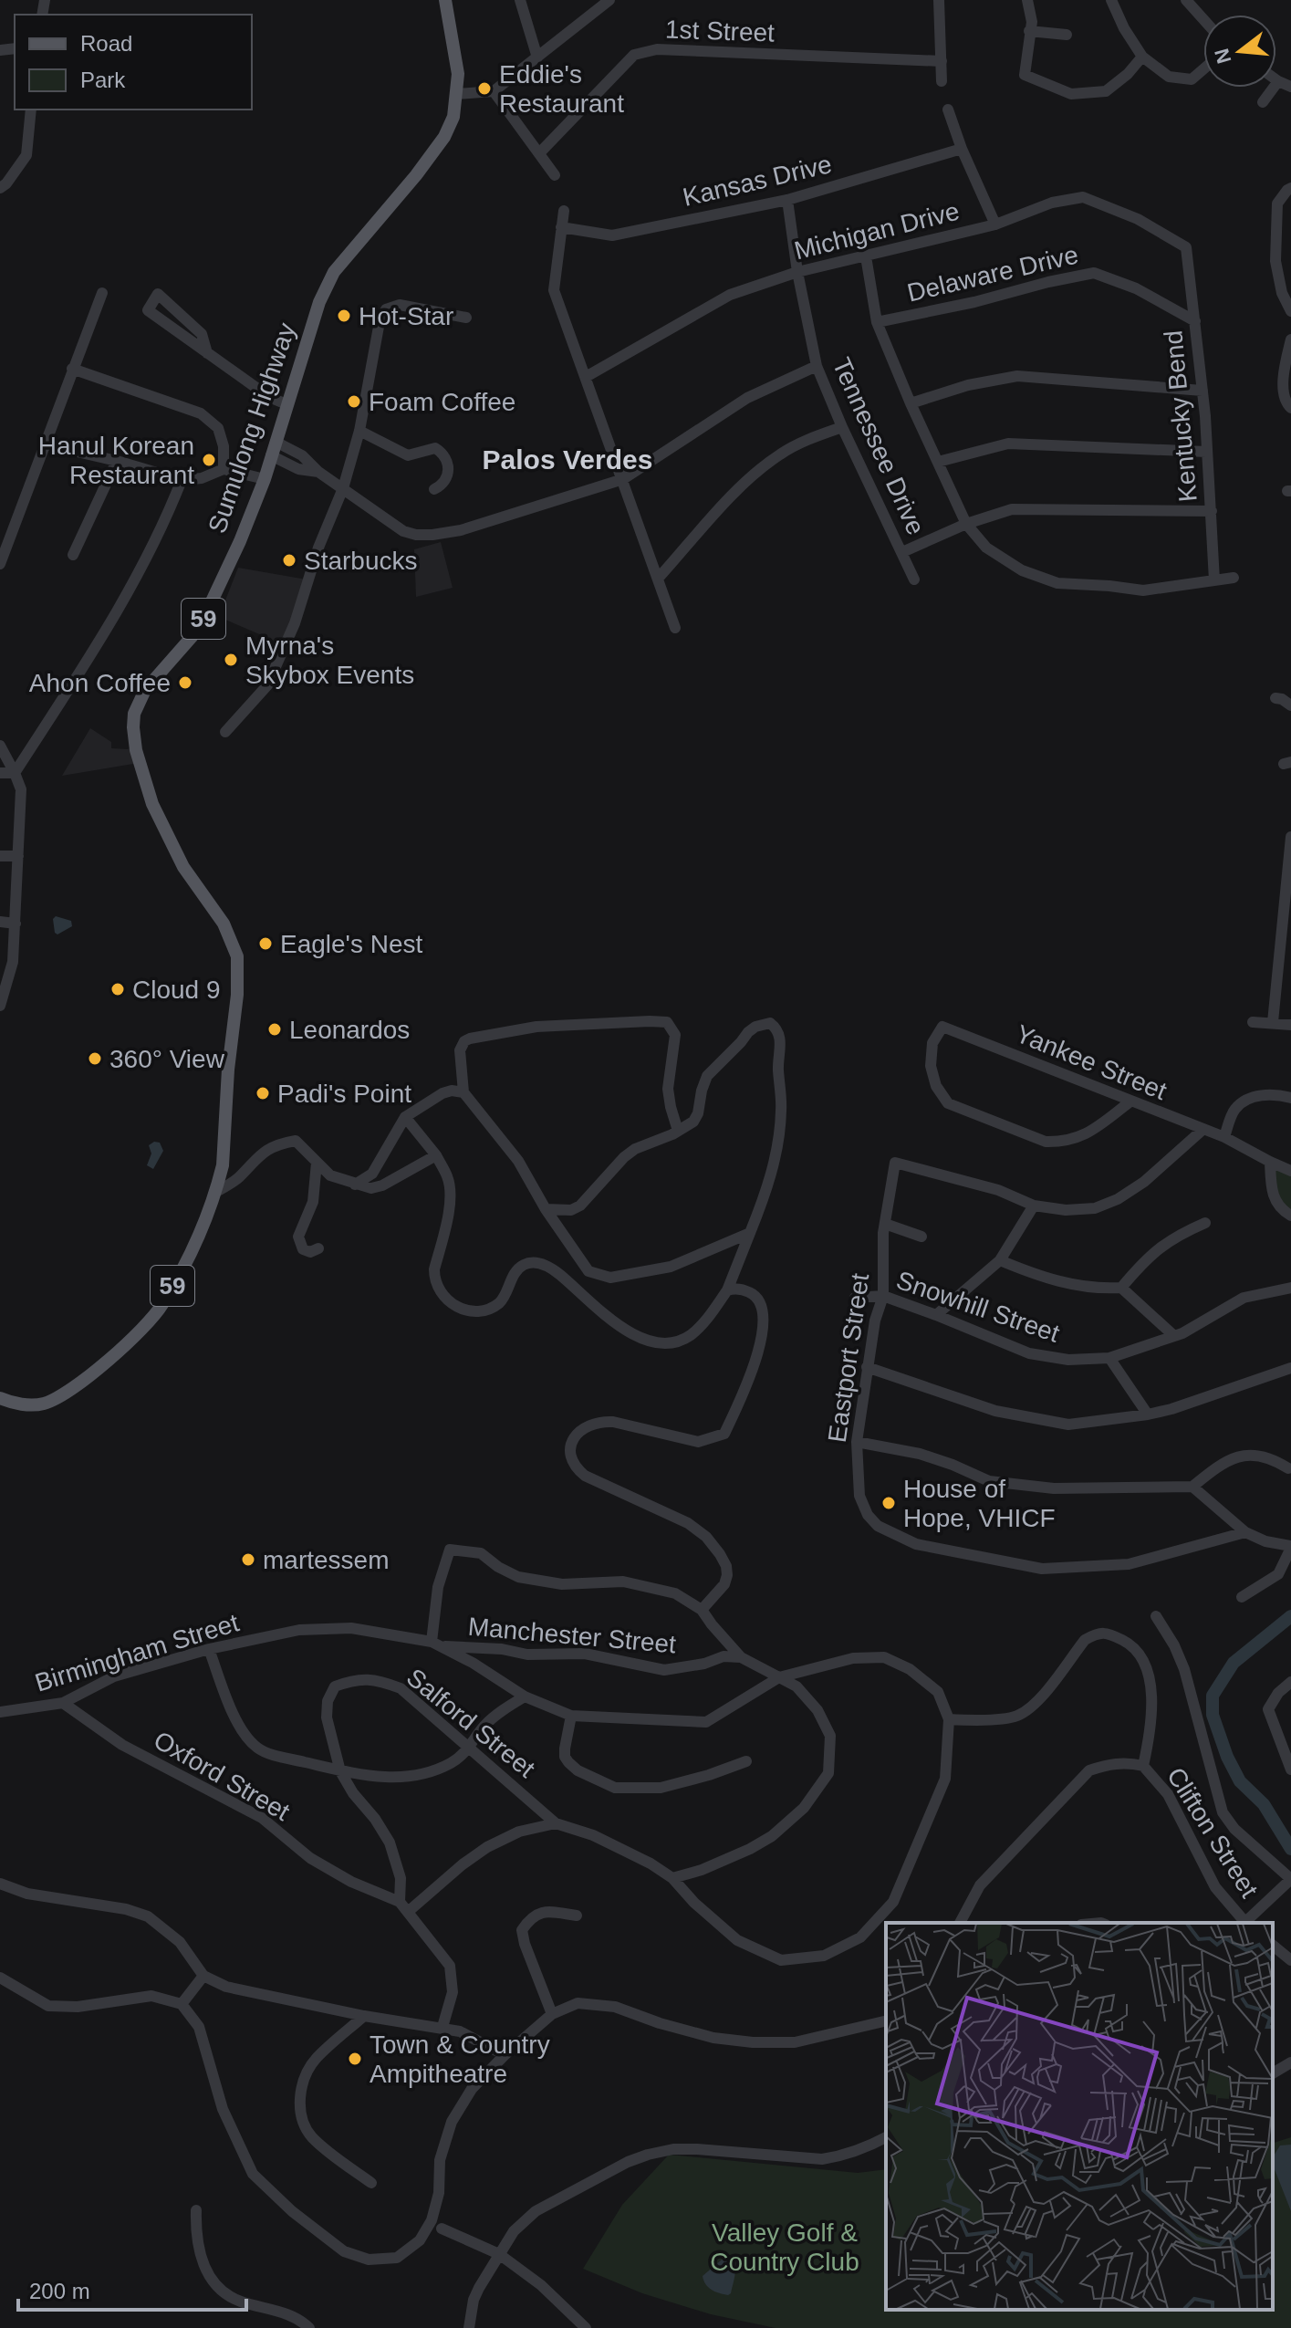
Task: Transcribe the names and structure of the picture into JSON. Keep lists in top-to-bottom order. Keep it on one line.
{"streets":{"main road":["Sumulong Highway","59"],"street":["1st Street","Kansas Drive","Michigan Drive","Delaware Drive","Kentucky Bend","Tennessee Drive","Yankee Street","Snowhill Street","Eastport Street","Manchester Street","Birmingham Street","Salford Street","Oxford Street","Clifton Street"]},"crossings":[["Kansas Drive","Tennessee Drive"],["Michigan Drive","Kentucky Bend"],["Michigan Drive","Tennessee Drive"],["Delaware Drive","Kentucky Bend"],["Snowhill Street","Eastport Street"],["Manchester Street","Birmingham Street"],["Birmingham Street","Oxford Street"],["Salford Street","Oxford Street"]],"districts":["Palos Verdes"],"parks":["Valley Golf & Country Club"],"places":["Eddie's Restaurant","Hot-Star","Foam Coffee","Hanul Korean Restaurant","Starbucks","Myrna's Skybox Events","Ahon Coffee","Eagle's Nest","Cloud 9","Leonardos","360° View","Padi's Point","House of Hope, VHICF","martessem","Town & Country Ampitheatre"],"legend":["Road","Park"],"scale_bar":"200 m","north":"left"}
